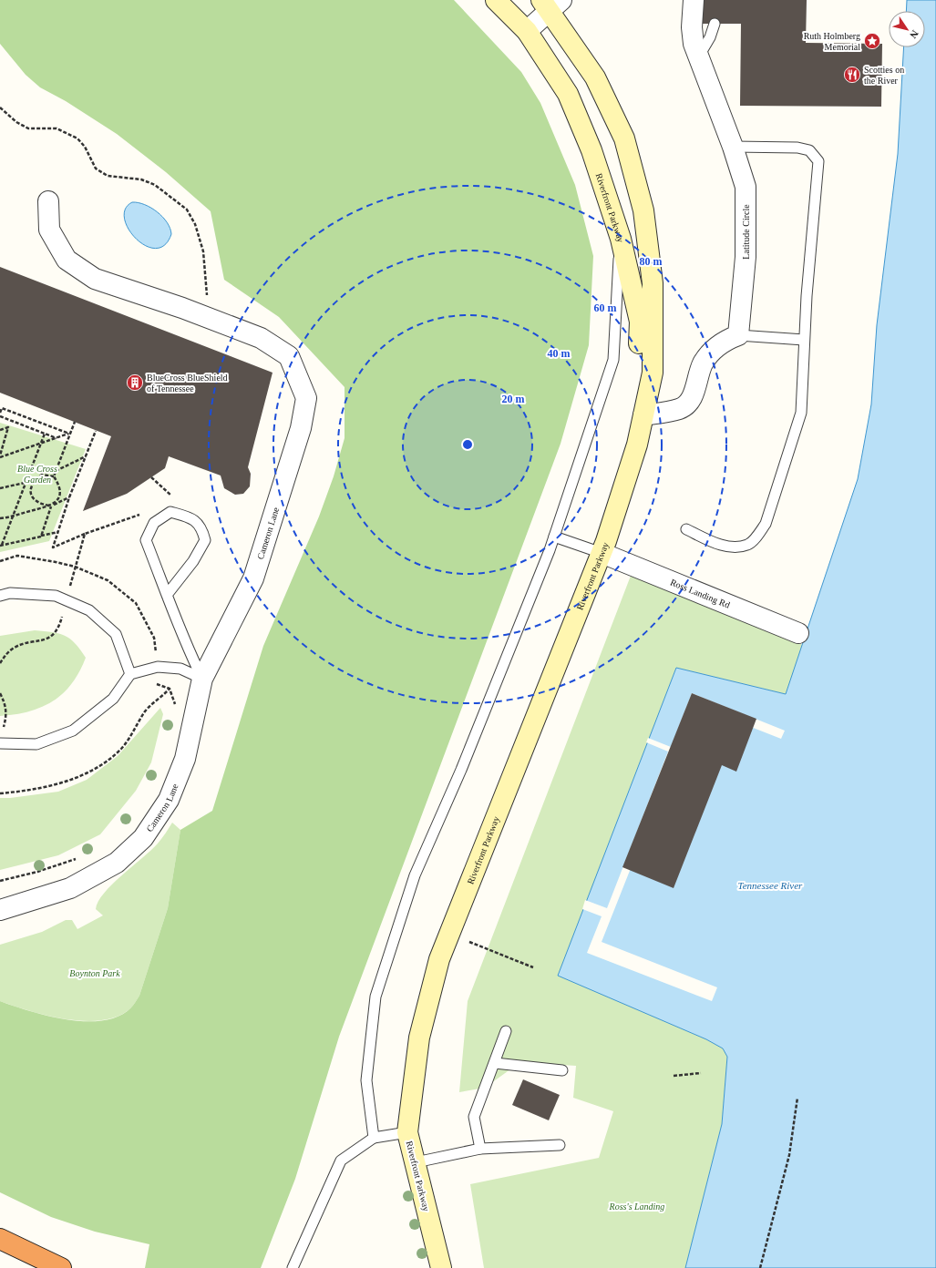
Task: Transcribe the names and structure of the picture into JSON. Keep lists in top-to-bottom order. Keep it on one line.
{"streets":{"main road":["Riverfront Parkway"],"street":["Latitude Circle","Cameron Lane","Ross Landing Rd"]},"crossings":[["Riverfront Parkway","Ross Landing Rd"]],"water":["Tennessee River"],"parks":["Blue Cross Garden","Boynton Park","Ross's Landing"],"places":{"place":["Ruth Holmberg Memorial"],"restaurant":["Scotties on the River"],"building":["BlueCross BlueShield of Tennessee"]},"north":"bottom right","rings":["80 m","60 m","40 m","20 m"]}
